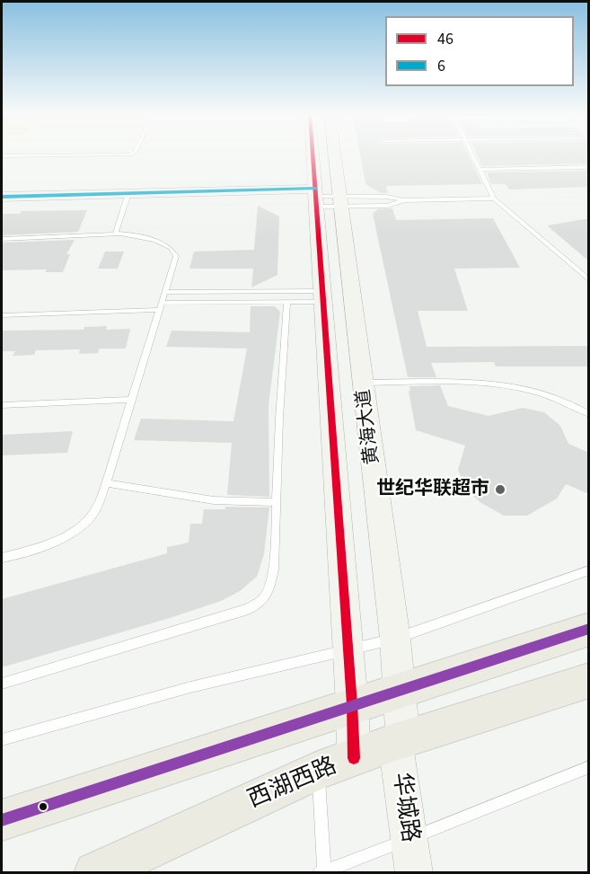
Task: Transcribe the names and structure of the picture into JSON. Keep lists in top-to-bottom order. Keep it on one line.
{"streets":{"main road":["西湖西路"],"street":["黄海大道","华城路"]},"crossings":[["黄海大道","西湖西路"],["黄海大道","华城路"],["西湖西路","华城路"]],"places":["世纪华联超市"],"lines":["transit line 46","transit line 6"],"legend":["46","6"]}
